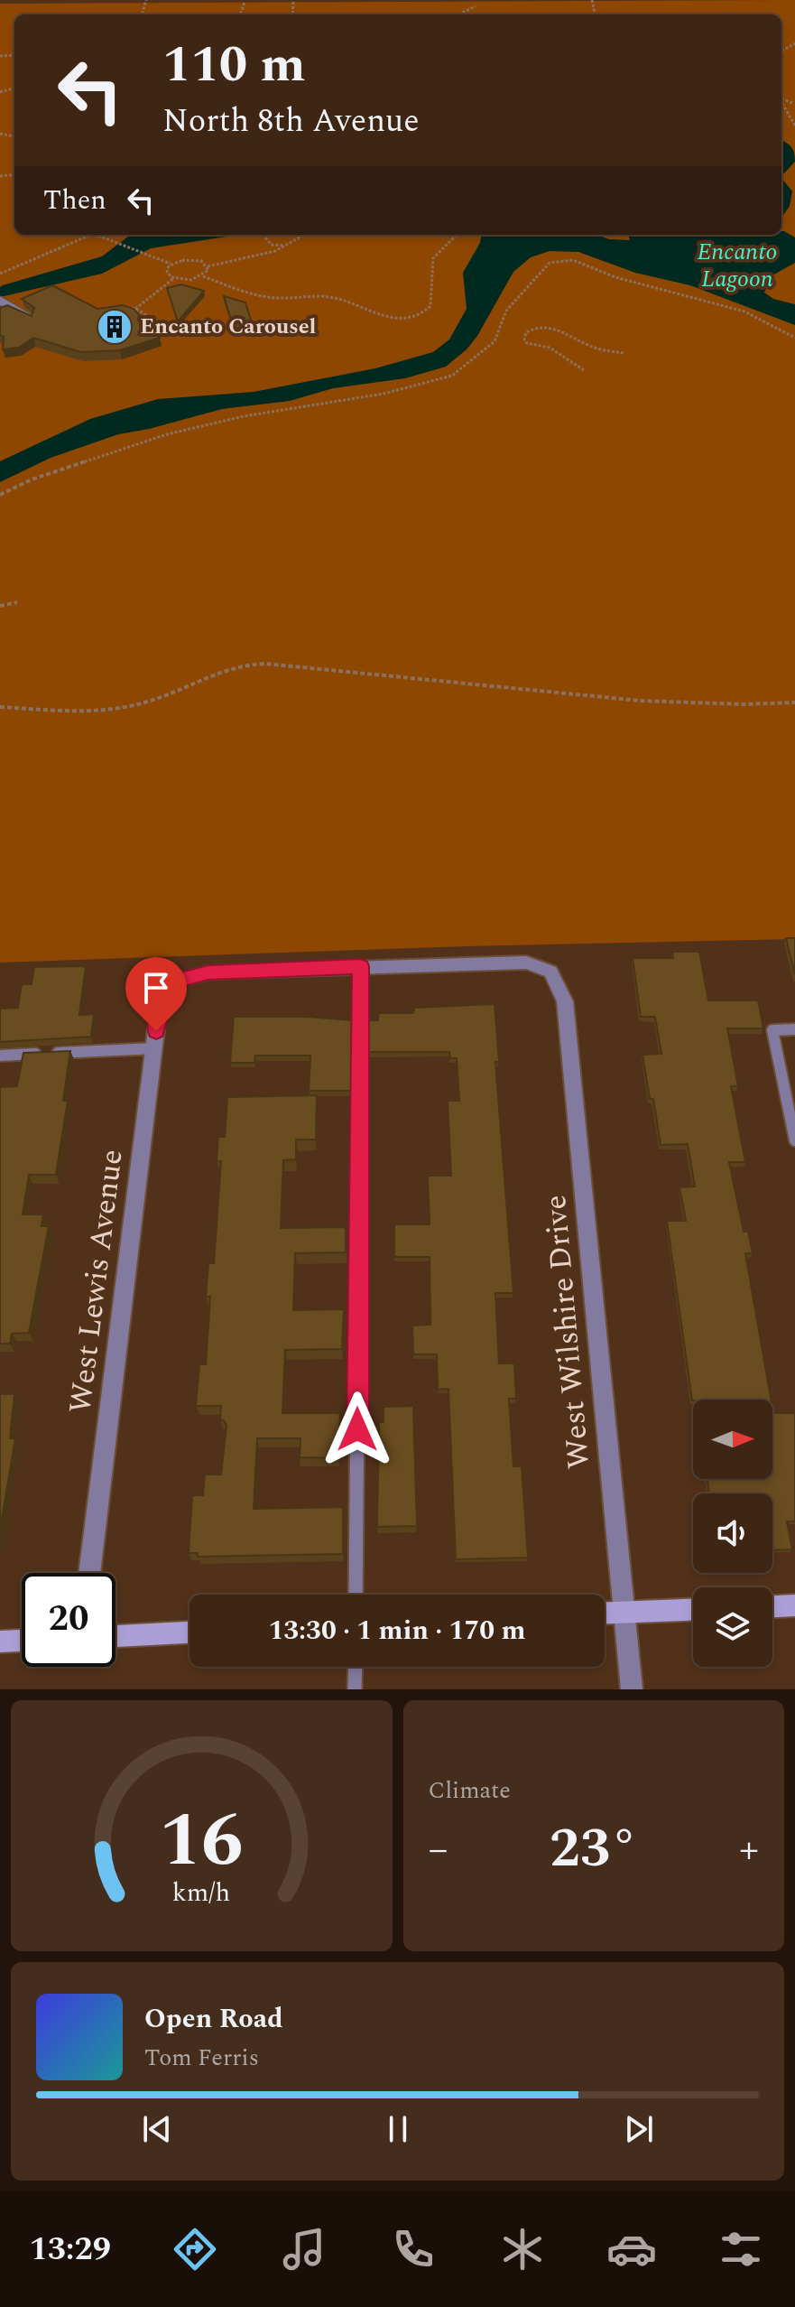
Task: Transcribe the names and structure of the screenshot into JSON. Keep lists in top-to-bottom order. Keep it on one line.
{"streets":{"street":["West Lewis Avenue","West Wilshire Drive"]},"crossings":[["West Lewis Avenue","West Wilshire Drive"]],"water":["Encanto Lagoon"],"places":{"building":["Encanto Carousel"]},"north":"right","page":{"turn":["110 m","North 8th Avenue"],"then":"Then","limit":"20","trip":"13:30 · 1 min · 170 m","tile":"Climate","heat":["−","23°","+"],"song":["Open Road","Tom Ferris"],"tabs":"13:29","gauge":["16","km/h"]}}
